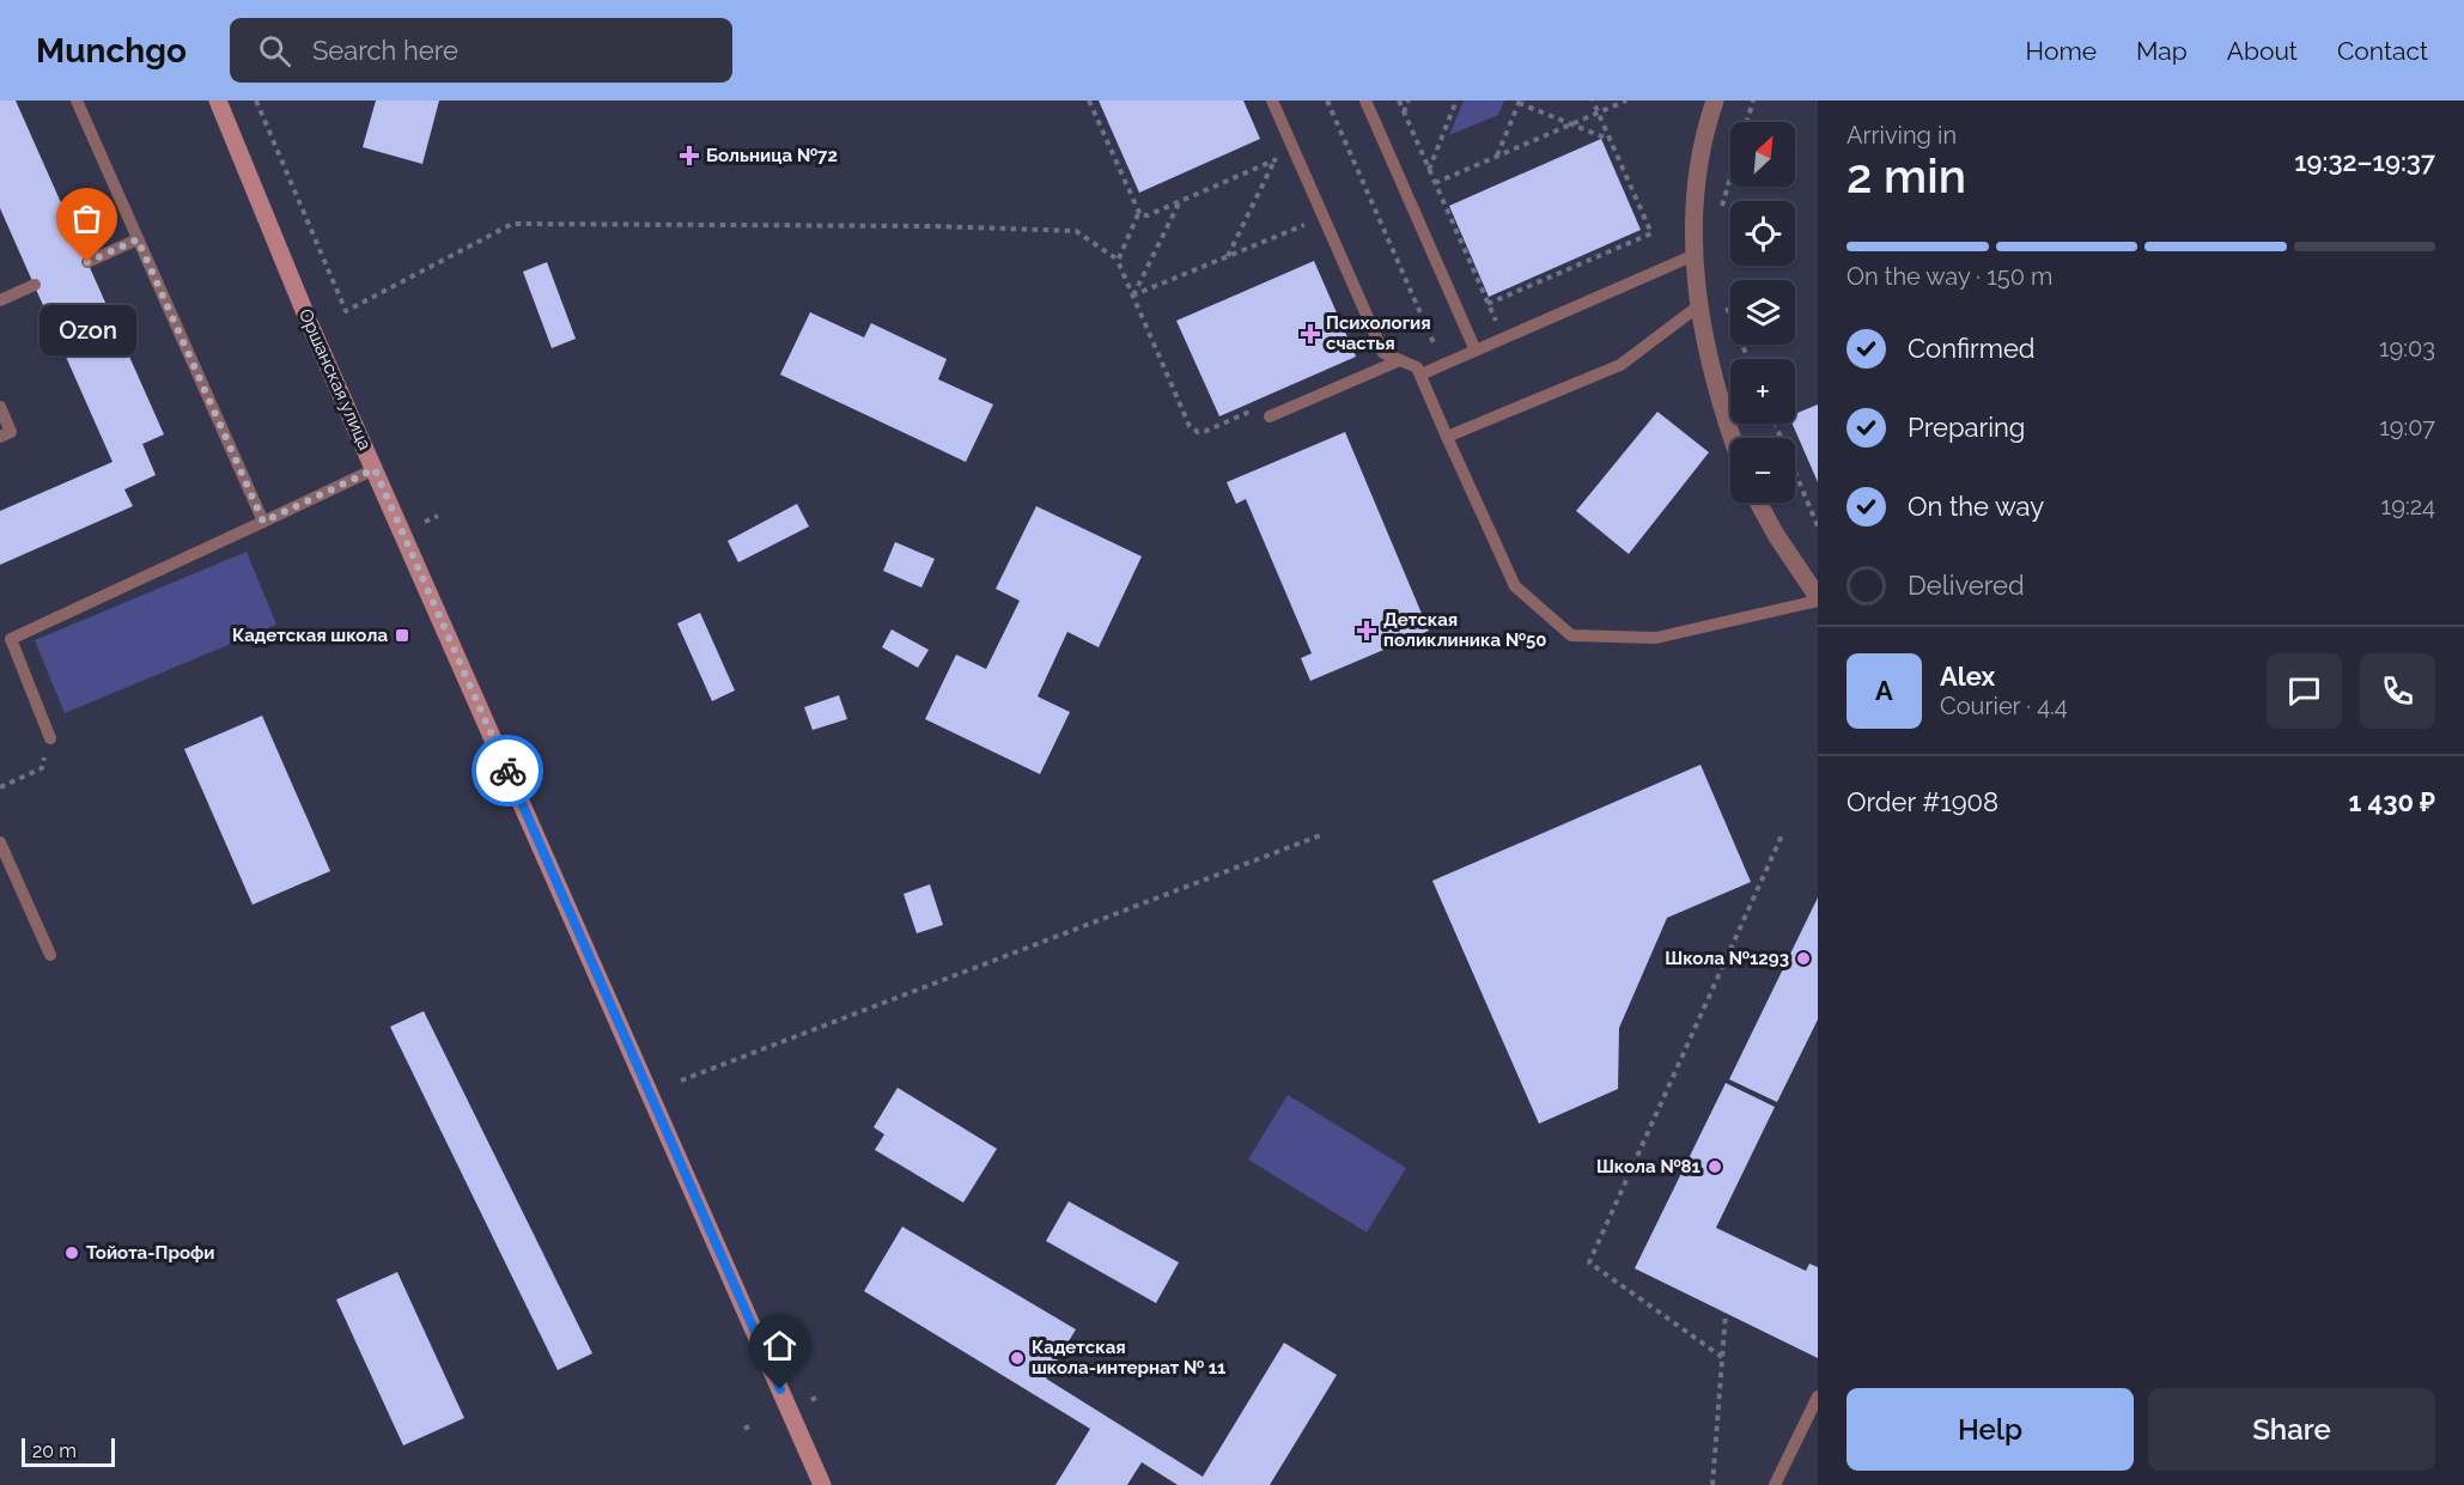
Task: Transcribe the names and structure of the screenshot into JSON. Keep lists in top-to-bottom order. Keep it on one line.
{"streets":{"street":["Оршанская улица"]},"places":{"health":["Больница №72","Психология счастья","Детская поликлиника №50"],"other":["Ozon","Школа №1293","Школа №81","Тойота-Профи","Кадетская школа-интернат № 11"],"transit":["Кадетская школа"]},"scale_bar":"20 m","north":"top right","page":{"header":"Munchgo","search":"Search here","nav":["Home","Map","About","Contact"],"heading":["2 min","Arriving in","19:32–19:37"],"panel":["Alex","Courier · 4.4","Order #1908","1 430 ₽"],"map_buttons":["+","−"],"bar":"On the way · 150 m","bubble":"Ozon","list":[["Confirmed","19:03"],["Preparing","19:07"],["On the way","19:24"],"Delivered"],"round":"A","buttons":["Help","Share"],"scale":"20 m"}}
